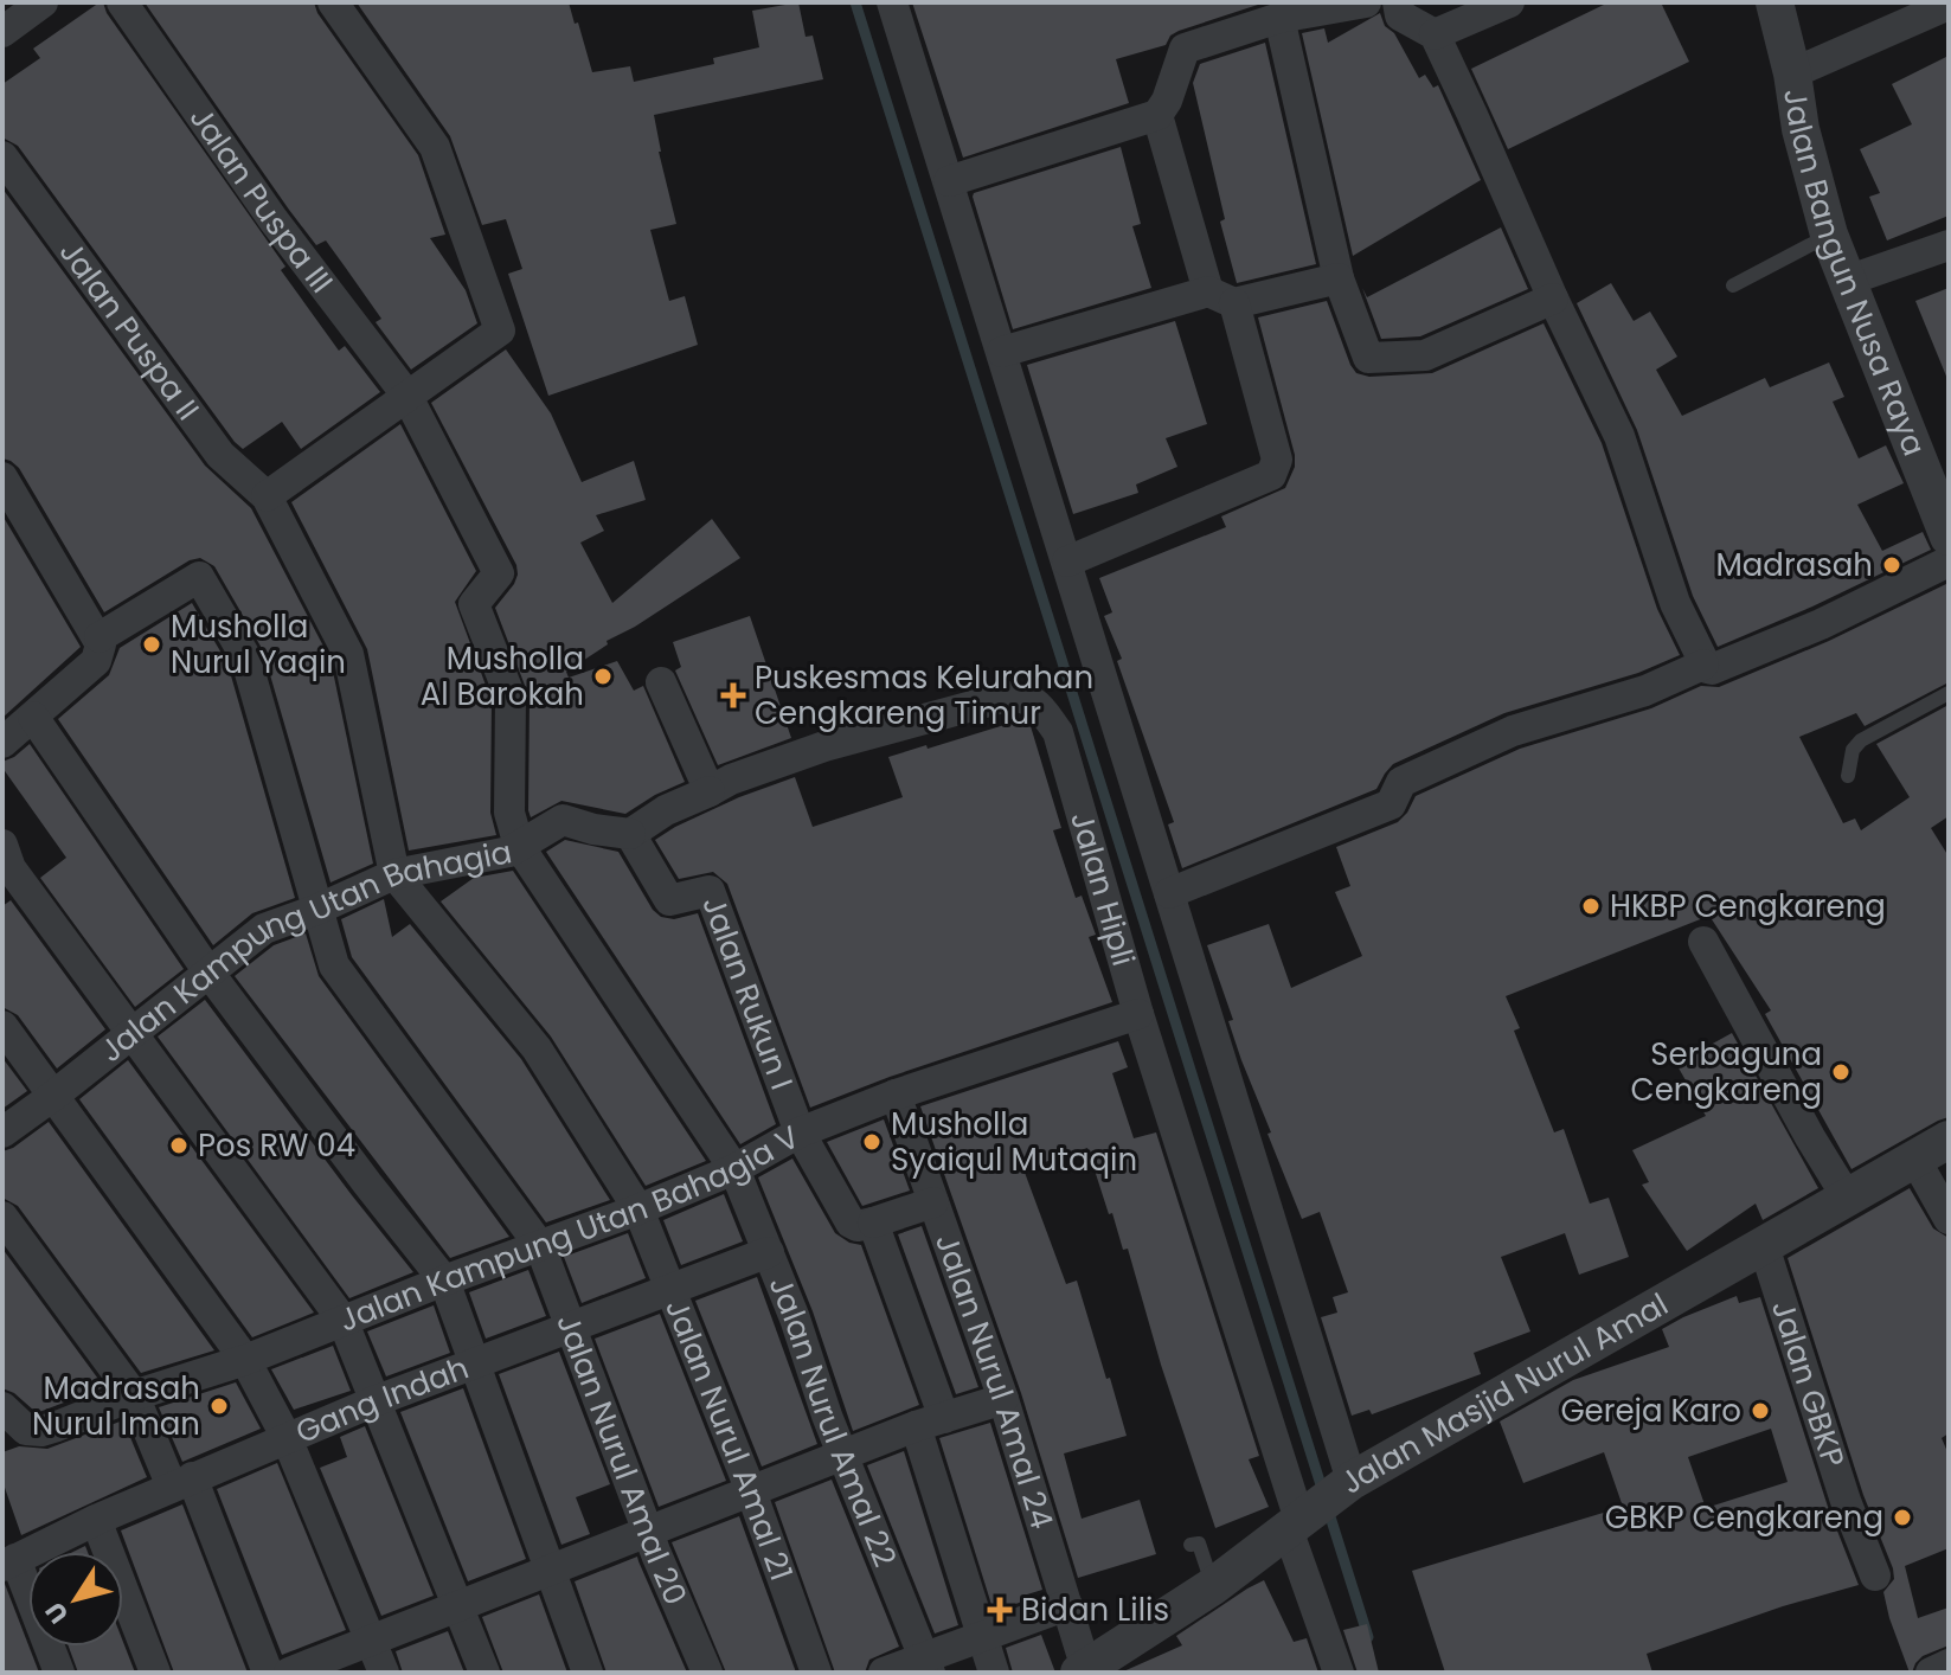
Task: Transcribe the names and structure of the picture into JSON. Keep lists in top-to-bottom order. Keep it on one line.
{"streets":{"street":["Jalan Puspa III","Jalan Bangun Nusa Raya","Jalan Puspa II","Jalan Hipli","Jalan Kampung Utan Bahagia","Jalan Rukun I","Jalan Kampung Utan Bahagia V","Jalan Nurul Amal 24","Jalan GBKP","Jalan Masjid Nurul Amal","Gang Indah","Jalan Nurul Amal 22","Jalan Nurul Amal 21","Jalan Nurul Amal 20"]},"crossings":[["Jalan Puspa III","Jalan Kampung Utan Bahagia"],["Jalan Puspa III","Jalan Nurul Amal 22"],["Jalan Hipli","Jalan Kampung Utan Bahagia V"],["Jalan Hipli","Jalan Masjid Nurul Amal"],["Jalan Kampung Utan Bahagia","Jalan Rukun I"],["Jalan Kampung Utan Bahagia","Jalan Nurul Amal 22"],["Jalan Kampung Utan Bahagia","Jalan Nurul Amal 21"],["Jalan Kampung Utan Bahagia","Jalan Nurul Amal 20"],["Jalan Rukun I","Jalan Kampung Utan Bahagia V"],["Jalan Kampung Utan Bahagia V","Jalan Nurul Amal 24"],["Jalan Kampung Utan Bahagia V","Jalan Nurul Amal 22"],["Jalan Kampung Utan Bahagia V","Jalan Nurul Amal 21"],["Jalan Kampung Utan Bahagia V","Jalan Nurul Amal 20"],["Jalan Nurul Amal 24","Jalan Masjid Nurul Amal"],["Jalan GBKP","Jalan Masjid Nurul Amal"],["Gang Indah","Jalan Nurul Amal 22"],["Gang Indah","Jalan Nurul Amal 21"],["Gang Indah","Jalan Nurul Amal 20"]],"places":{"other":["Madrasah","Musholla Nurul Yaqin","Musholla Al Barokah","HKBP Cengkareng","Serbaguna Cengkareng","Musholla Syaiqul Mutaqin","Pos RW 04","Madrasah Nurul Iman","Gereja Karo","GBKP Cengkareng"],"health":["Puskesmas Kelurahan Cengkareng Timur","Bidan Lilis"]},"north":"bottom left"}
